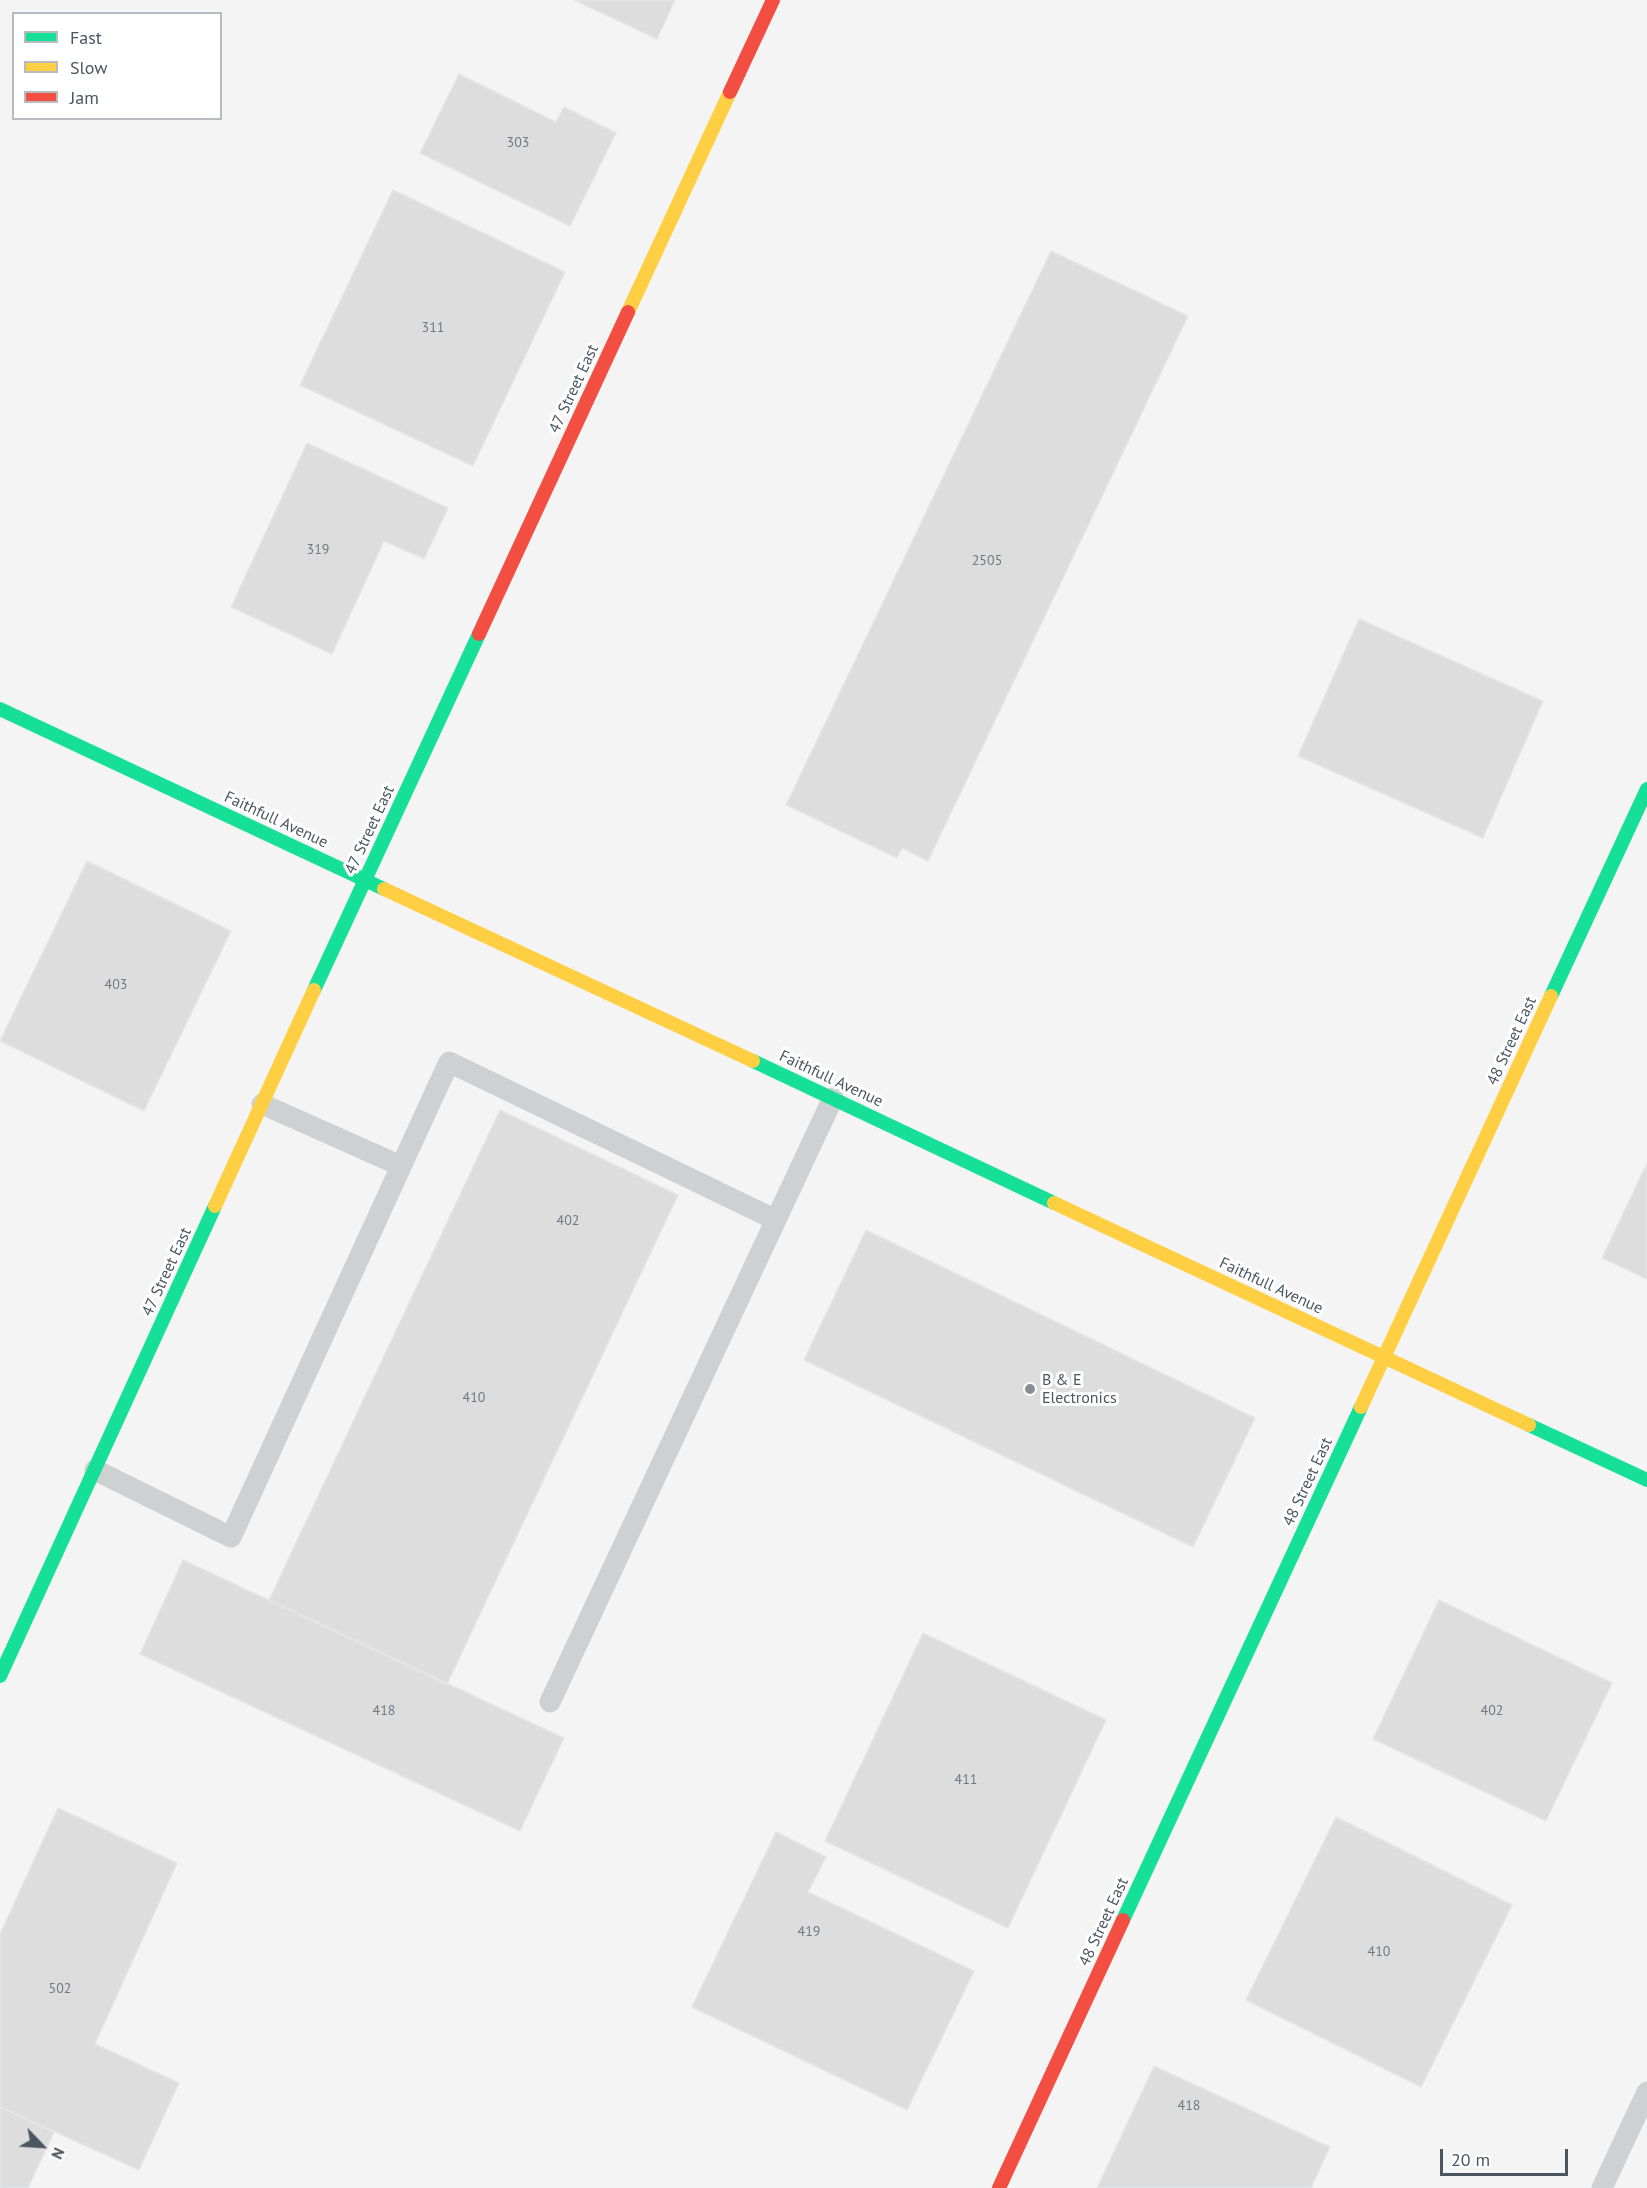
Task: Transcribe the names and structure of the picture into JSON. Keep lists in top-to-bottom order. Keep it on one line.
{"streets":{"street":["47 Street East","Faithfull Avenue","48 Street East"]},"crossings":[["47 Street East","Faithfull Avenue"],["Faithfull Avenue","48 Street East"]],"places":["B & E Electronics"],"house_numbers":["303","311","319","2505","403","402","410","418","402","411","419","410","502","418"],"legend":["Fast","Slow","Jam"],"scale_bar":"20 m","north":"bottom right"}
